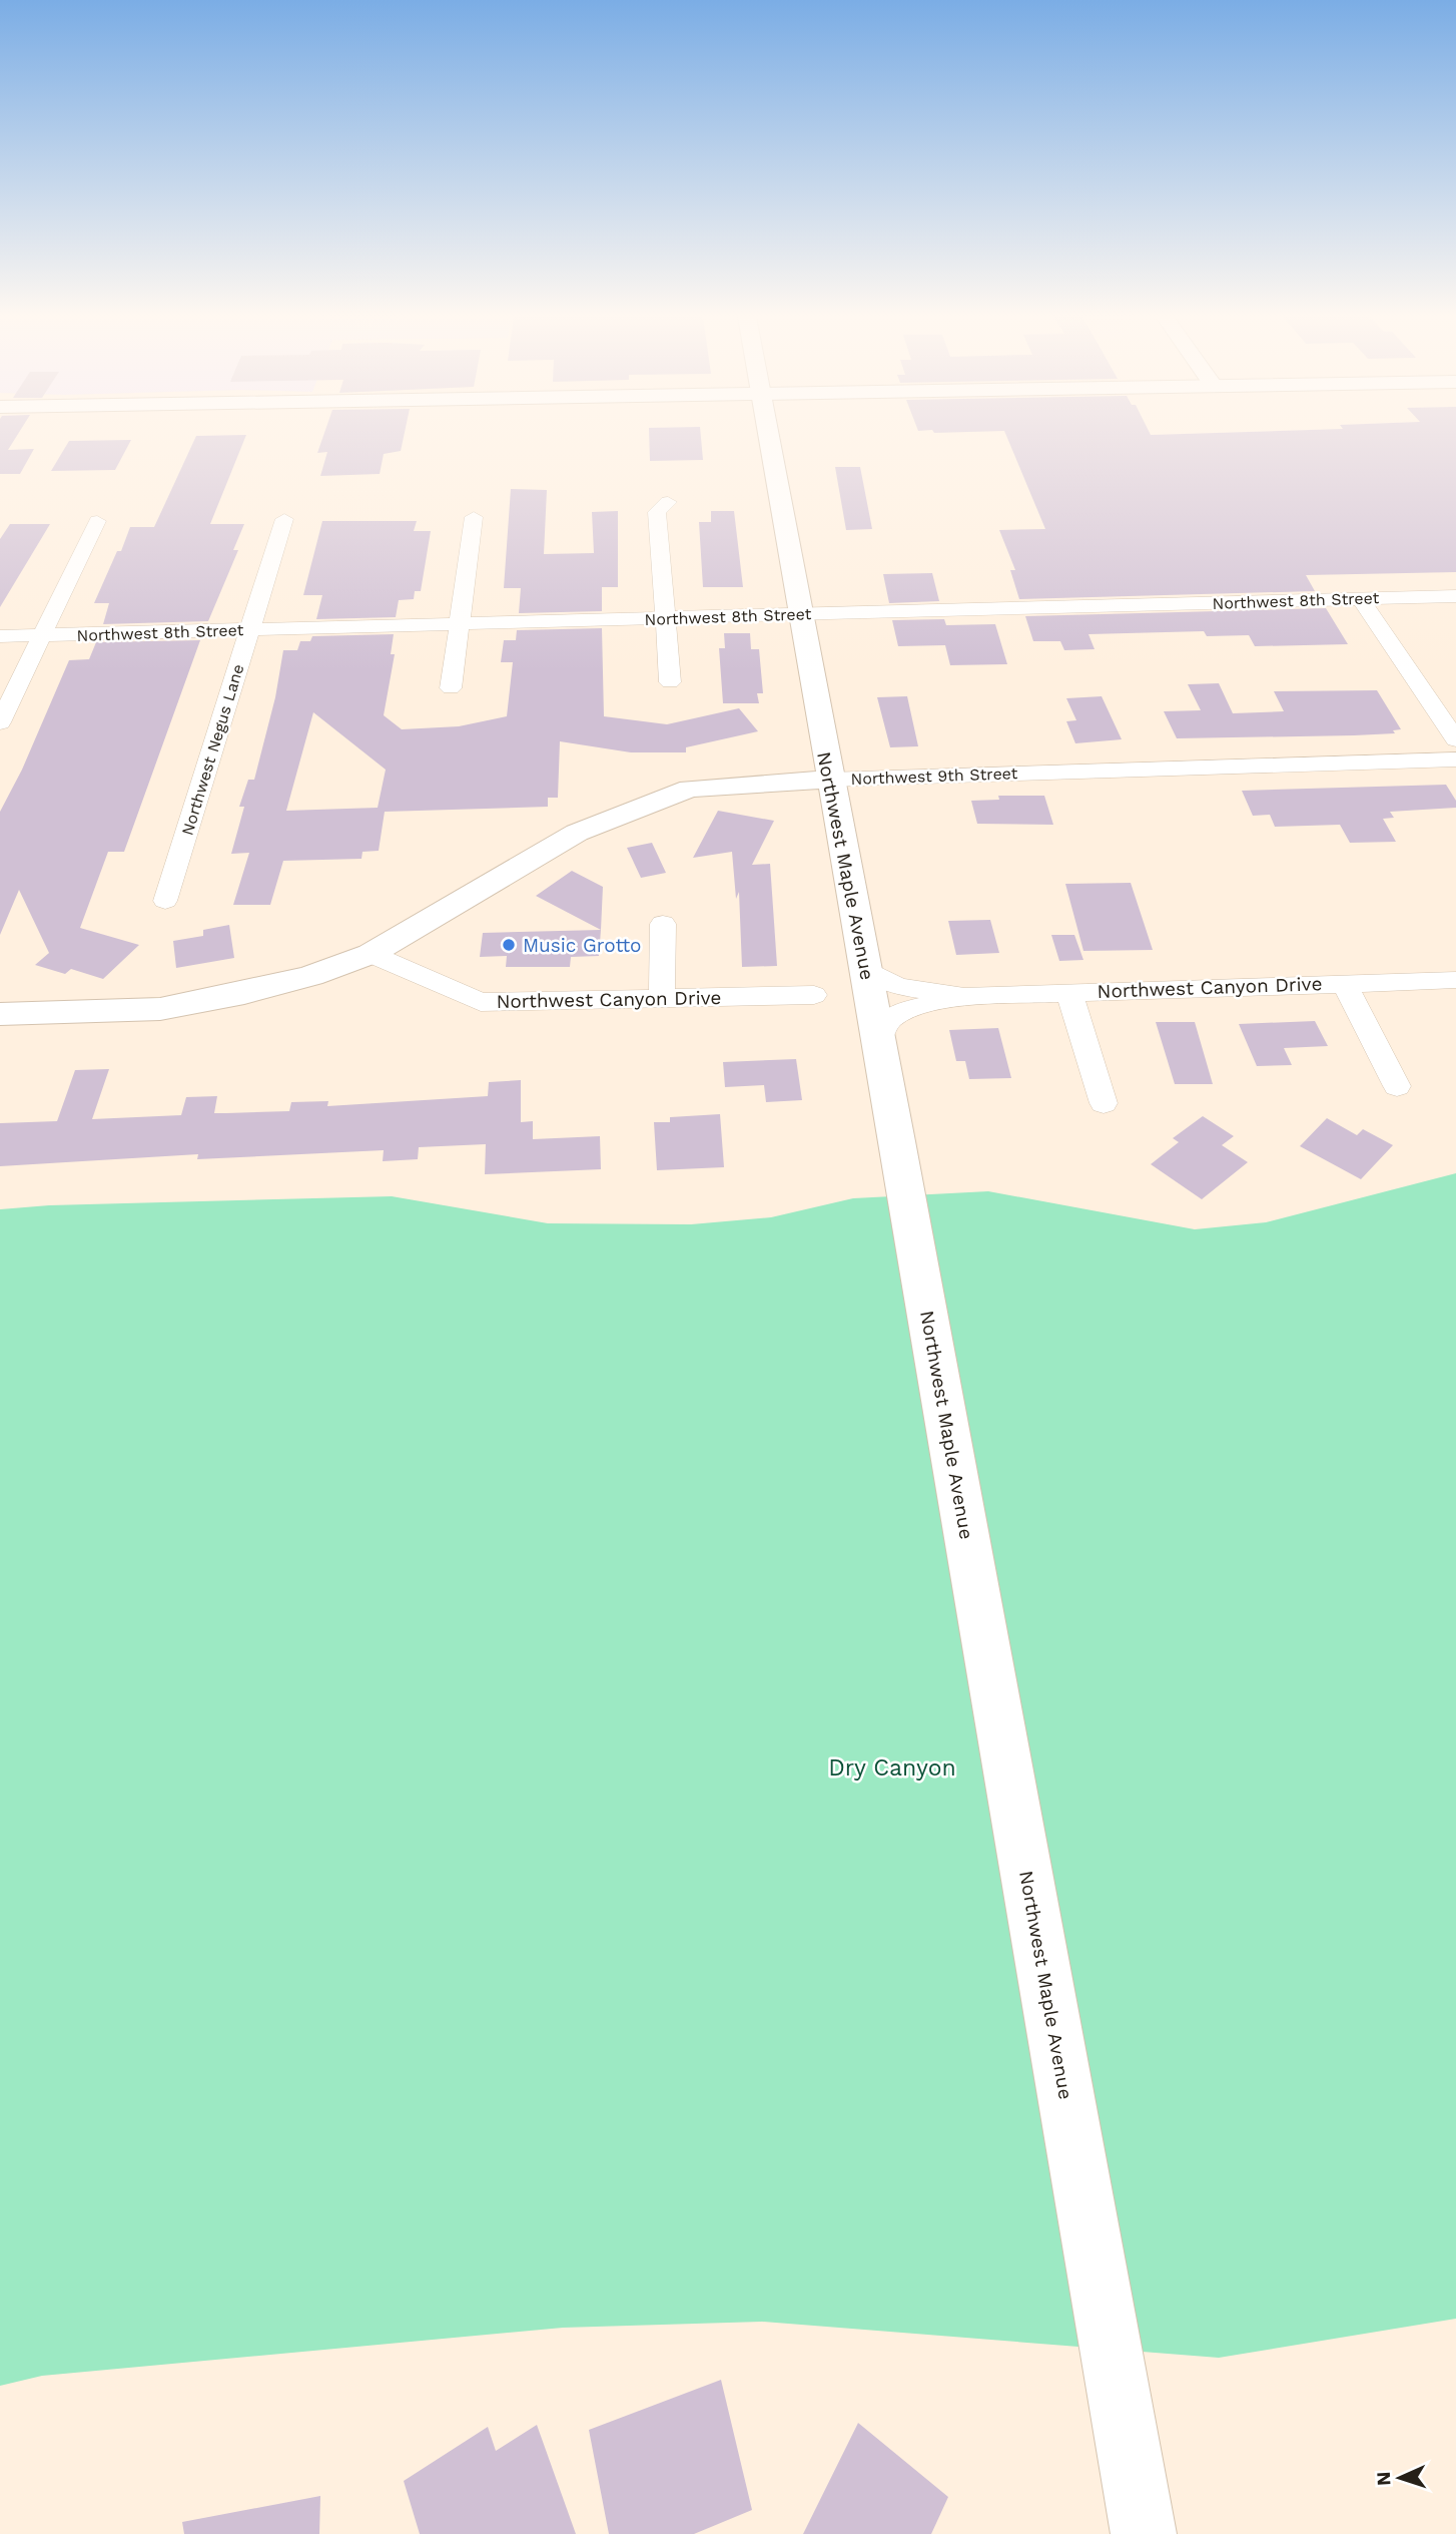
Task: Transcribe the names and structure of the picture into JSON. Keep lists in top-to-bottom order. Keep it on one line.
{"streets":{"main road":["Northwest 9th Street","Northwest Maple Avenue"],"street":["Northwest 8th Street","Northwest Negus Lane","Northwest Canyon Drive"]},"crossings":[["Northwest 8th Street","Northwest Negus Lane"],["Northwest 8th Street","Northwest Maple Avenue"],["Northwest 9th Street","Northwest Maple Avenue"],["Northwest 9th Street","Northwest Canyon Drive"],["Northwest Maple Avenue","Northwest Canyon Drive"]],"parks":["Dry Canyon"],"places":["Music Grotto"],"north":"left"}
